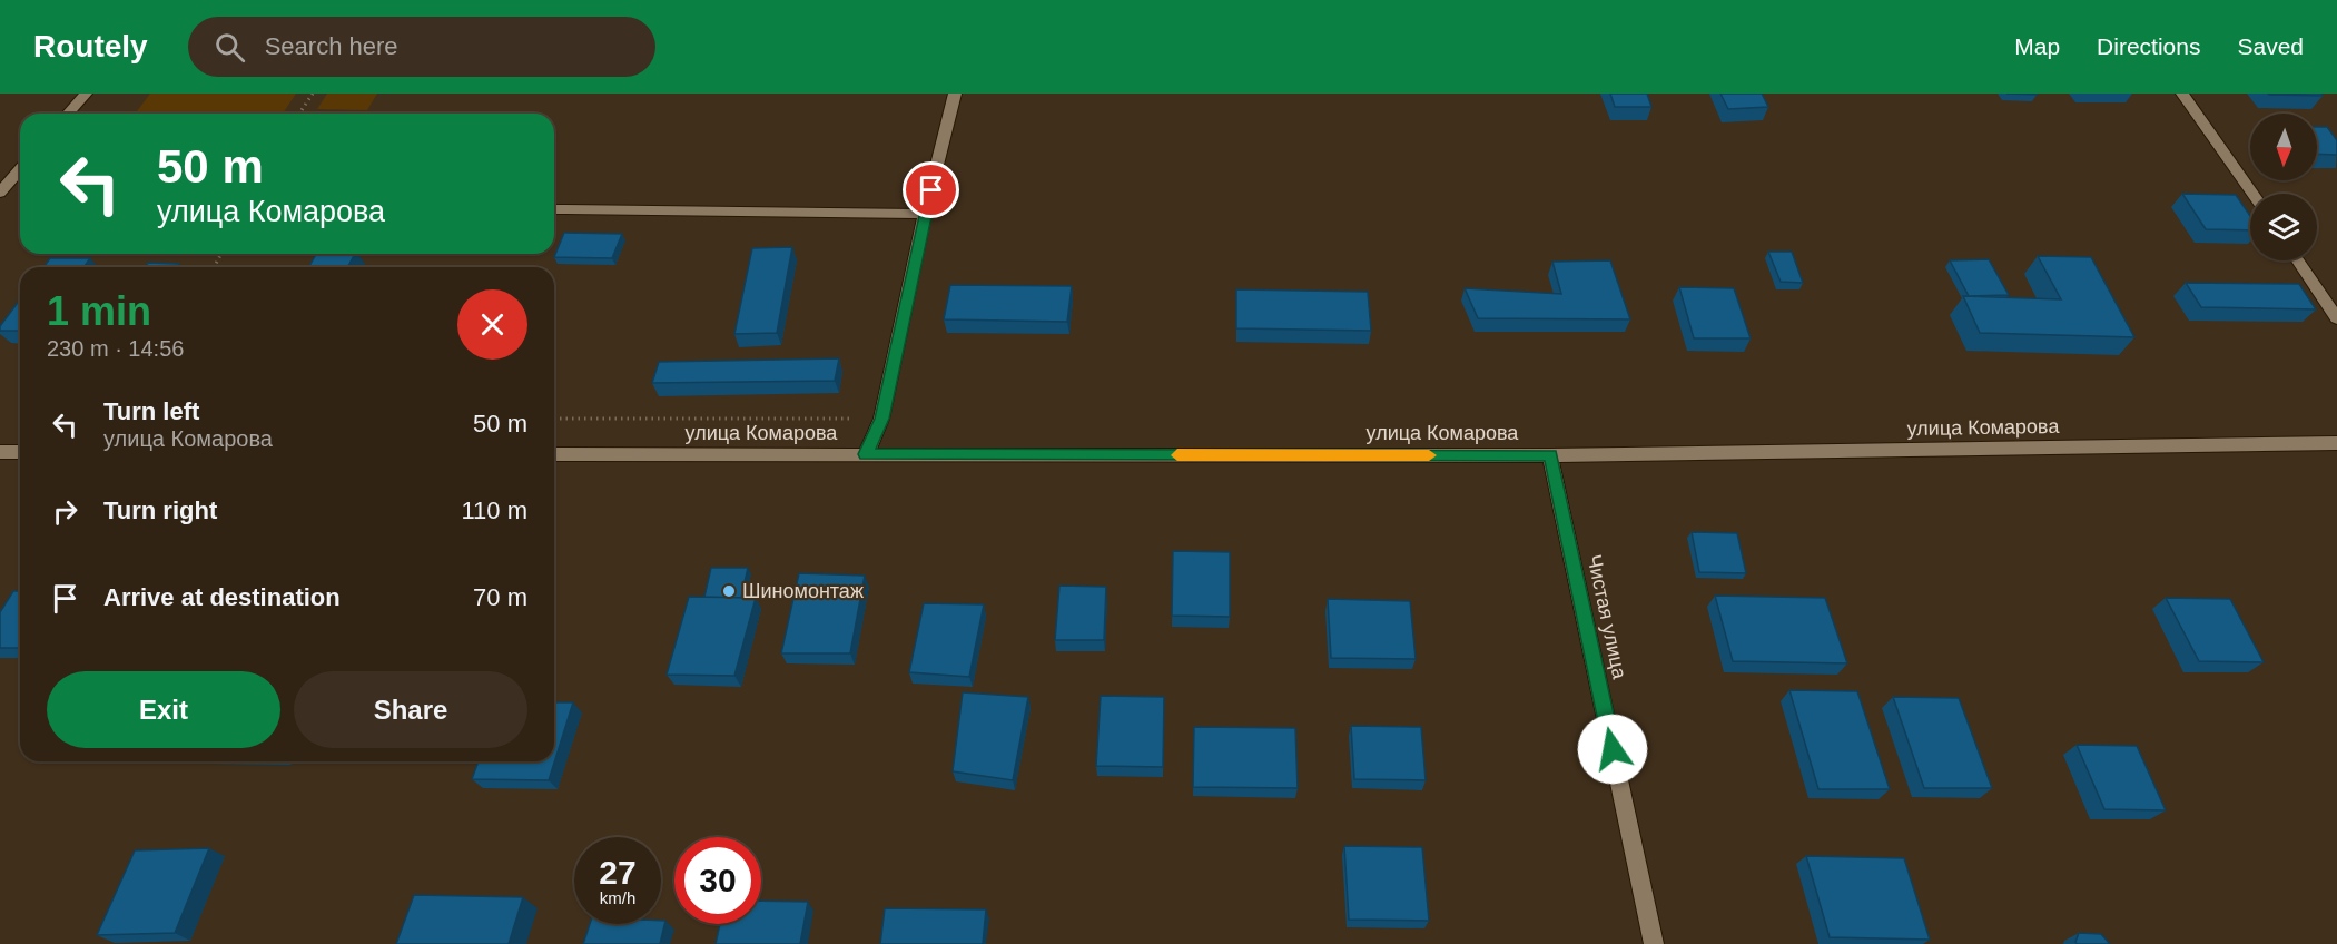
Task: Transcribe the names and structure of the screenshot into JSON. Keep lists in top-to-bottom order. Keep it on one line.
{"streets":{"street":["улица Комарова","Чистая улица"]},"crossings":[["улица Комарова","Чистая улица"]],"places":["Шиномонтаж"],"north":"bottom","page":{"header":"Routely","search":"Search here","nav":["Map","Directions","Saved"],"turn":["50 m","улица Комарова"],"heading":["1 min","230 m · 14:56"],"list":[{"name":"Turn left","note":"улица Комарова","value":"50 m"},{"name":"Turn right","value":"110 m"},{"name":"Arrive at destination","value":"70 m"}],"buttons":["Exit","Share"],"speed":"27 km/h","limit":"30"}}
